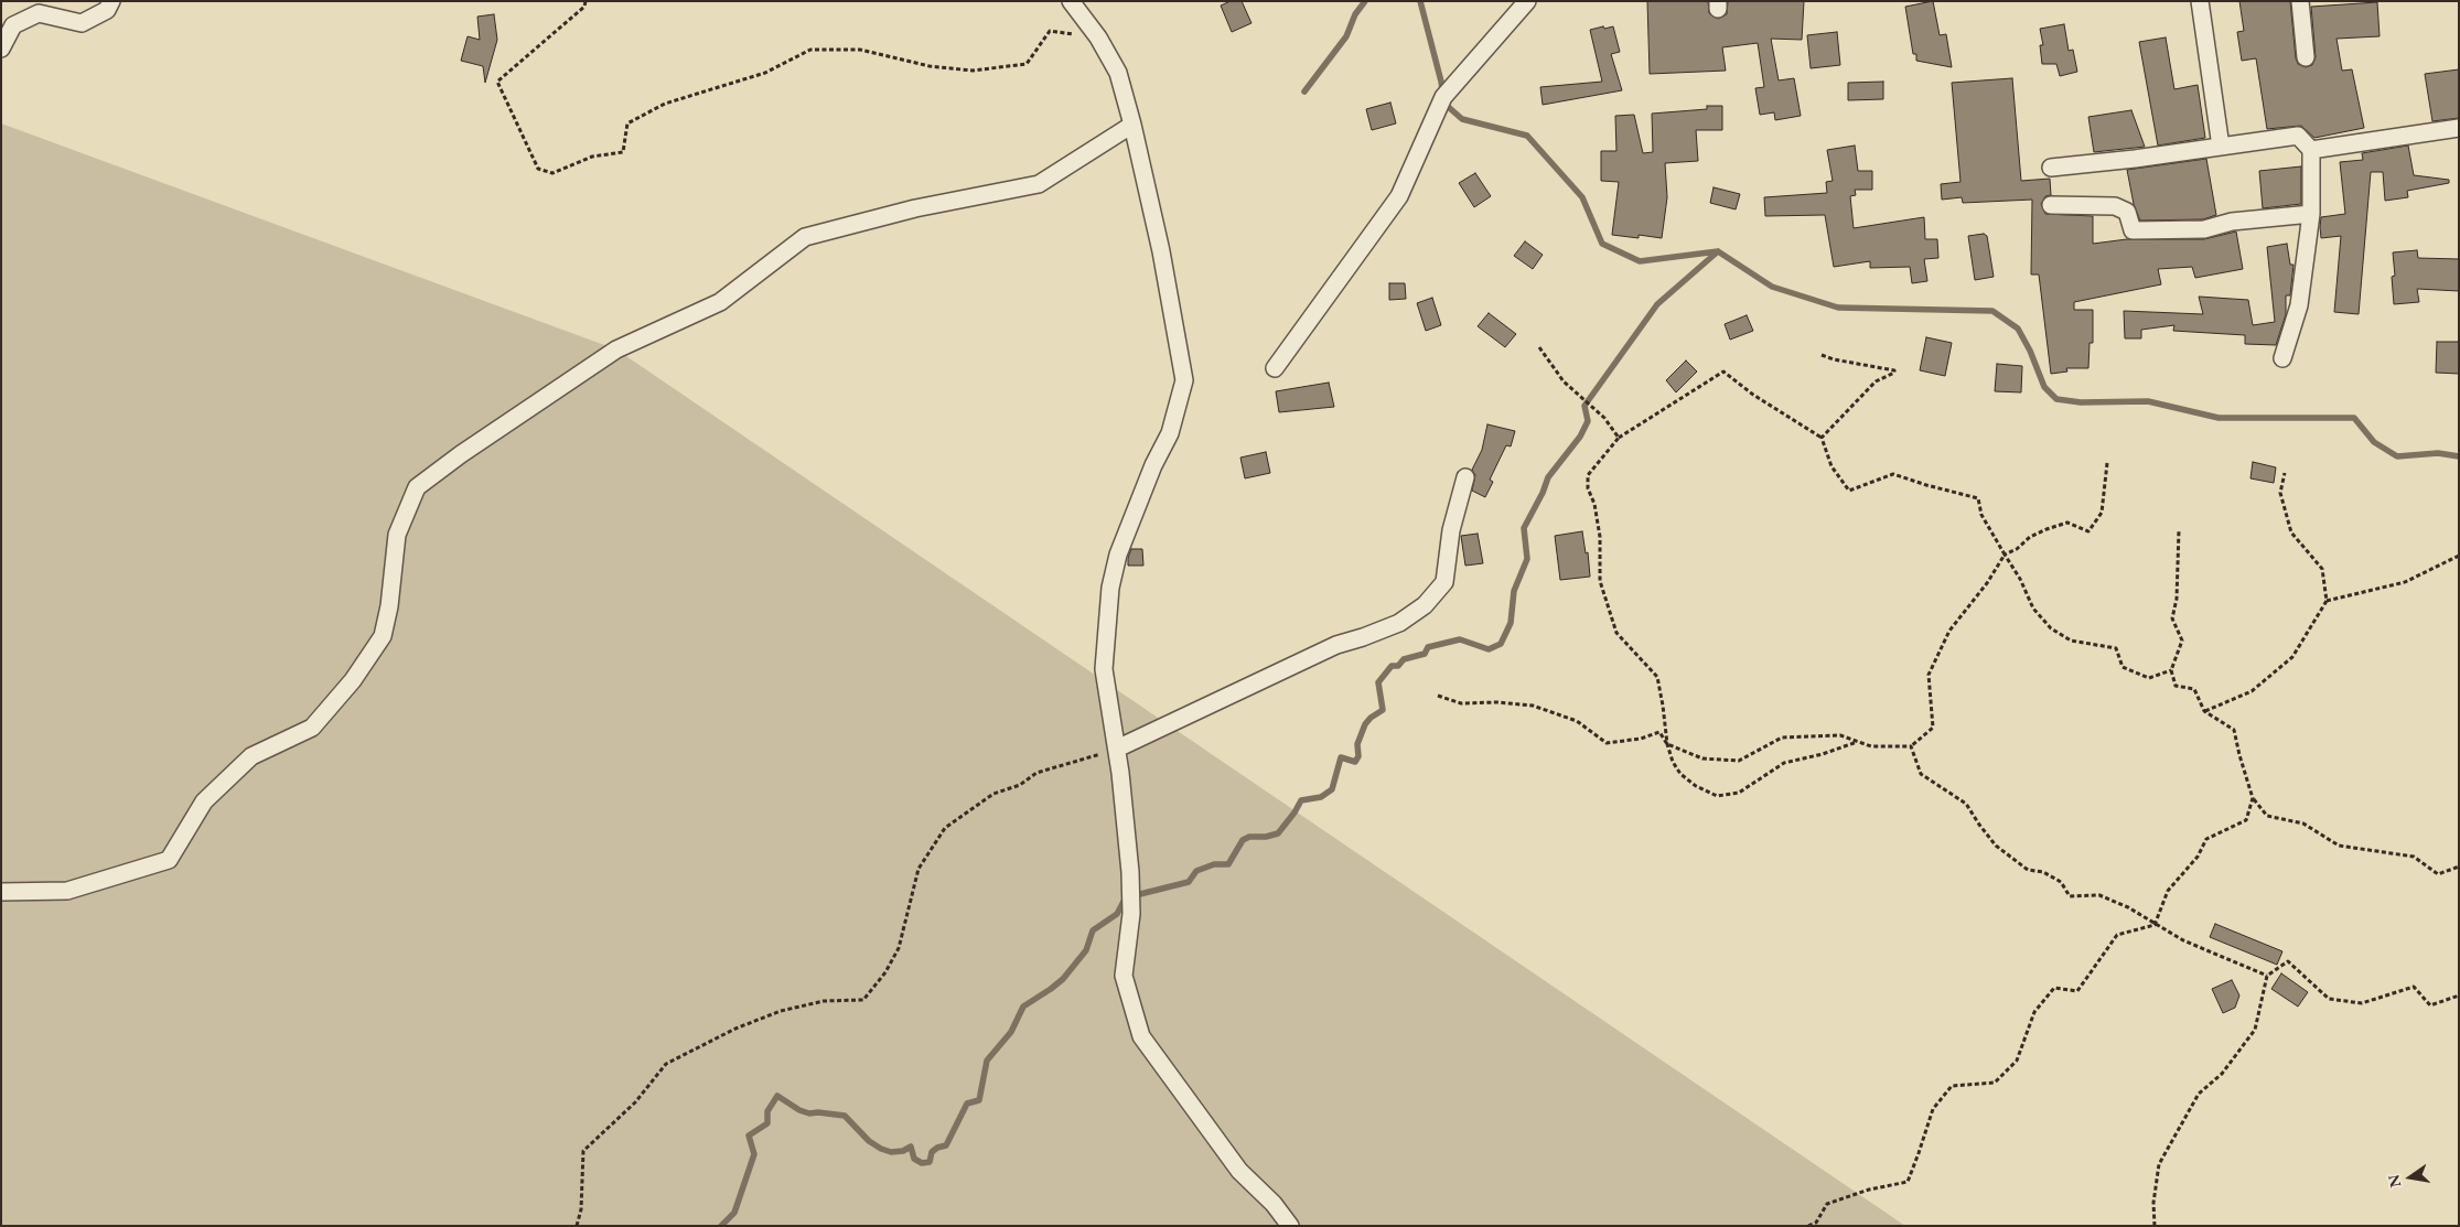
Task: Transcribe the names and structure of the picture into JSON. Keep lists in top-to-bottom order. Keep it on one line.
{"north":"left"}
